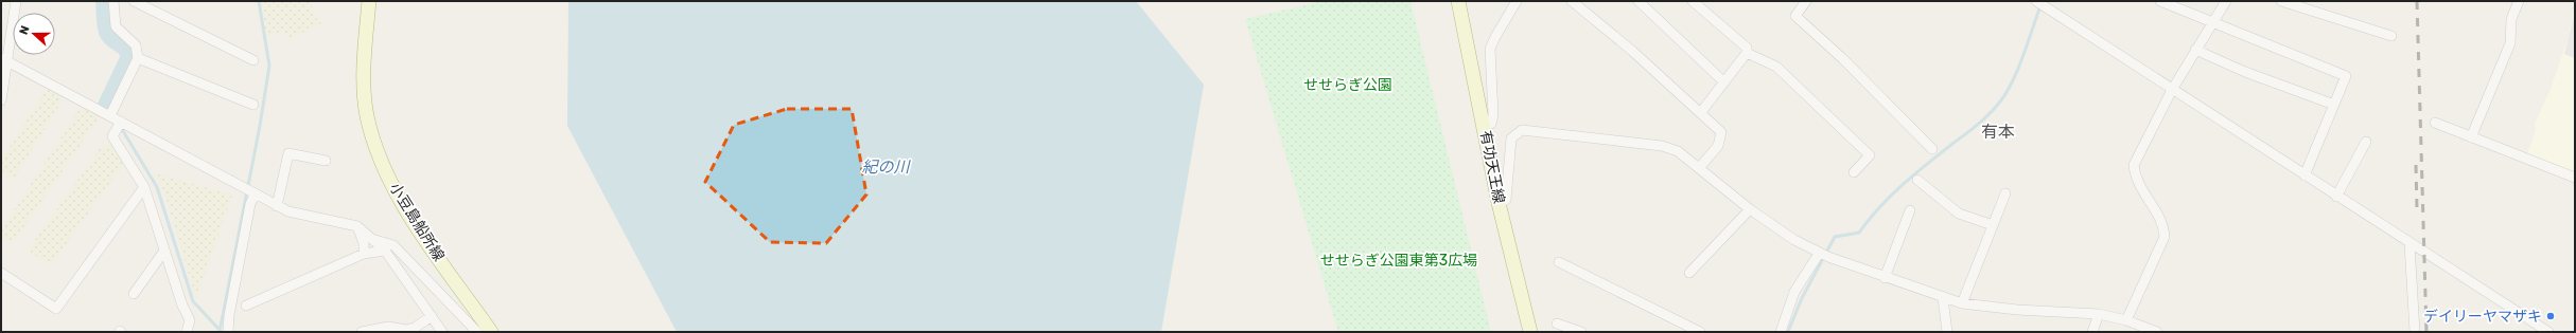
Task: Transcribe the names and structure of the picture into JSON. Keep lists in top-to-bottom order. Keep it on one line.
{"streets":{"main road":["有功天王線","小豆島船所線"]},"districts":["有本"],"water":["紀の川"],"parks":["せせらぎ公園","せせらぎ公園東第3広場"],"places":["デイリーヤマザキ"],"north":"left"}
